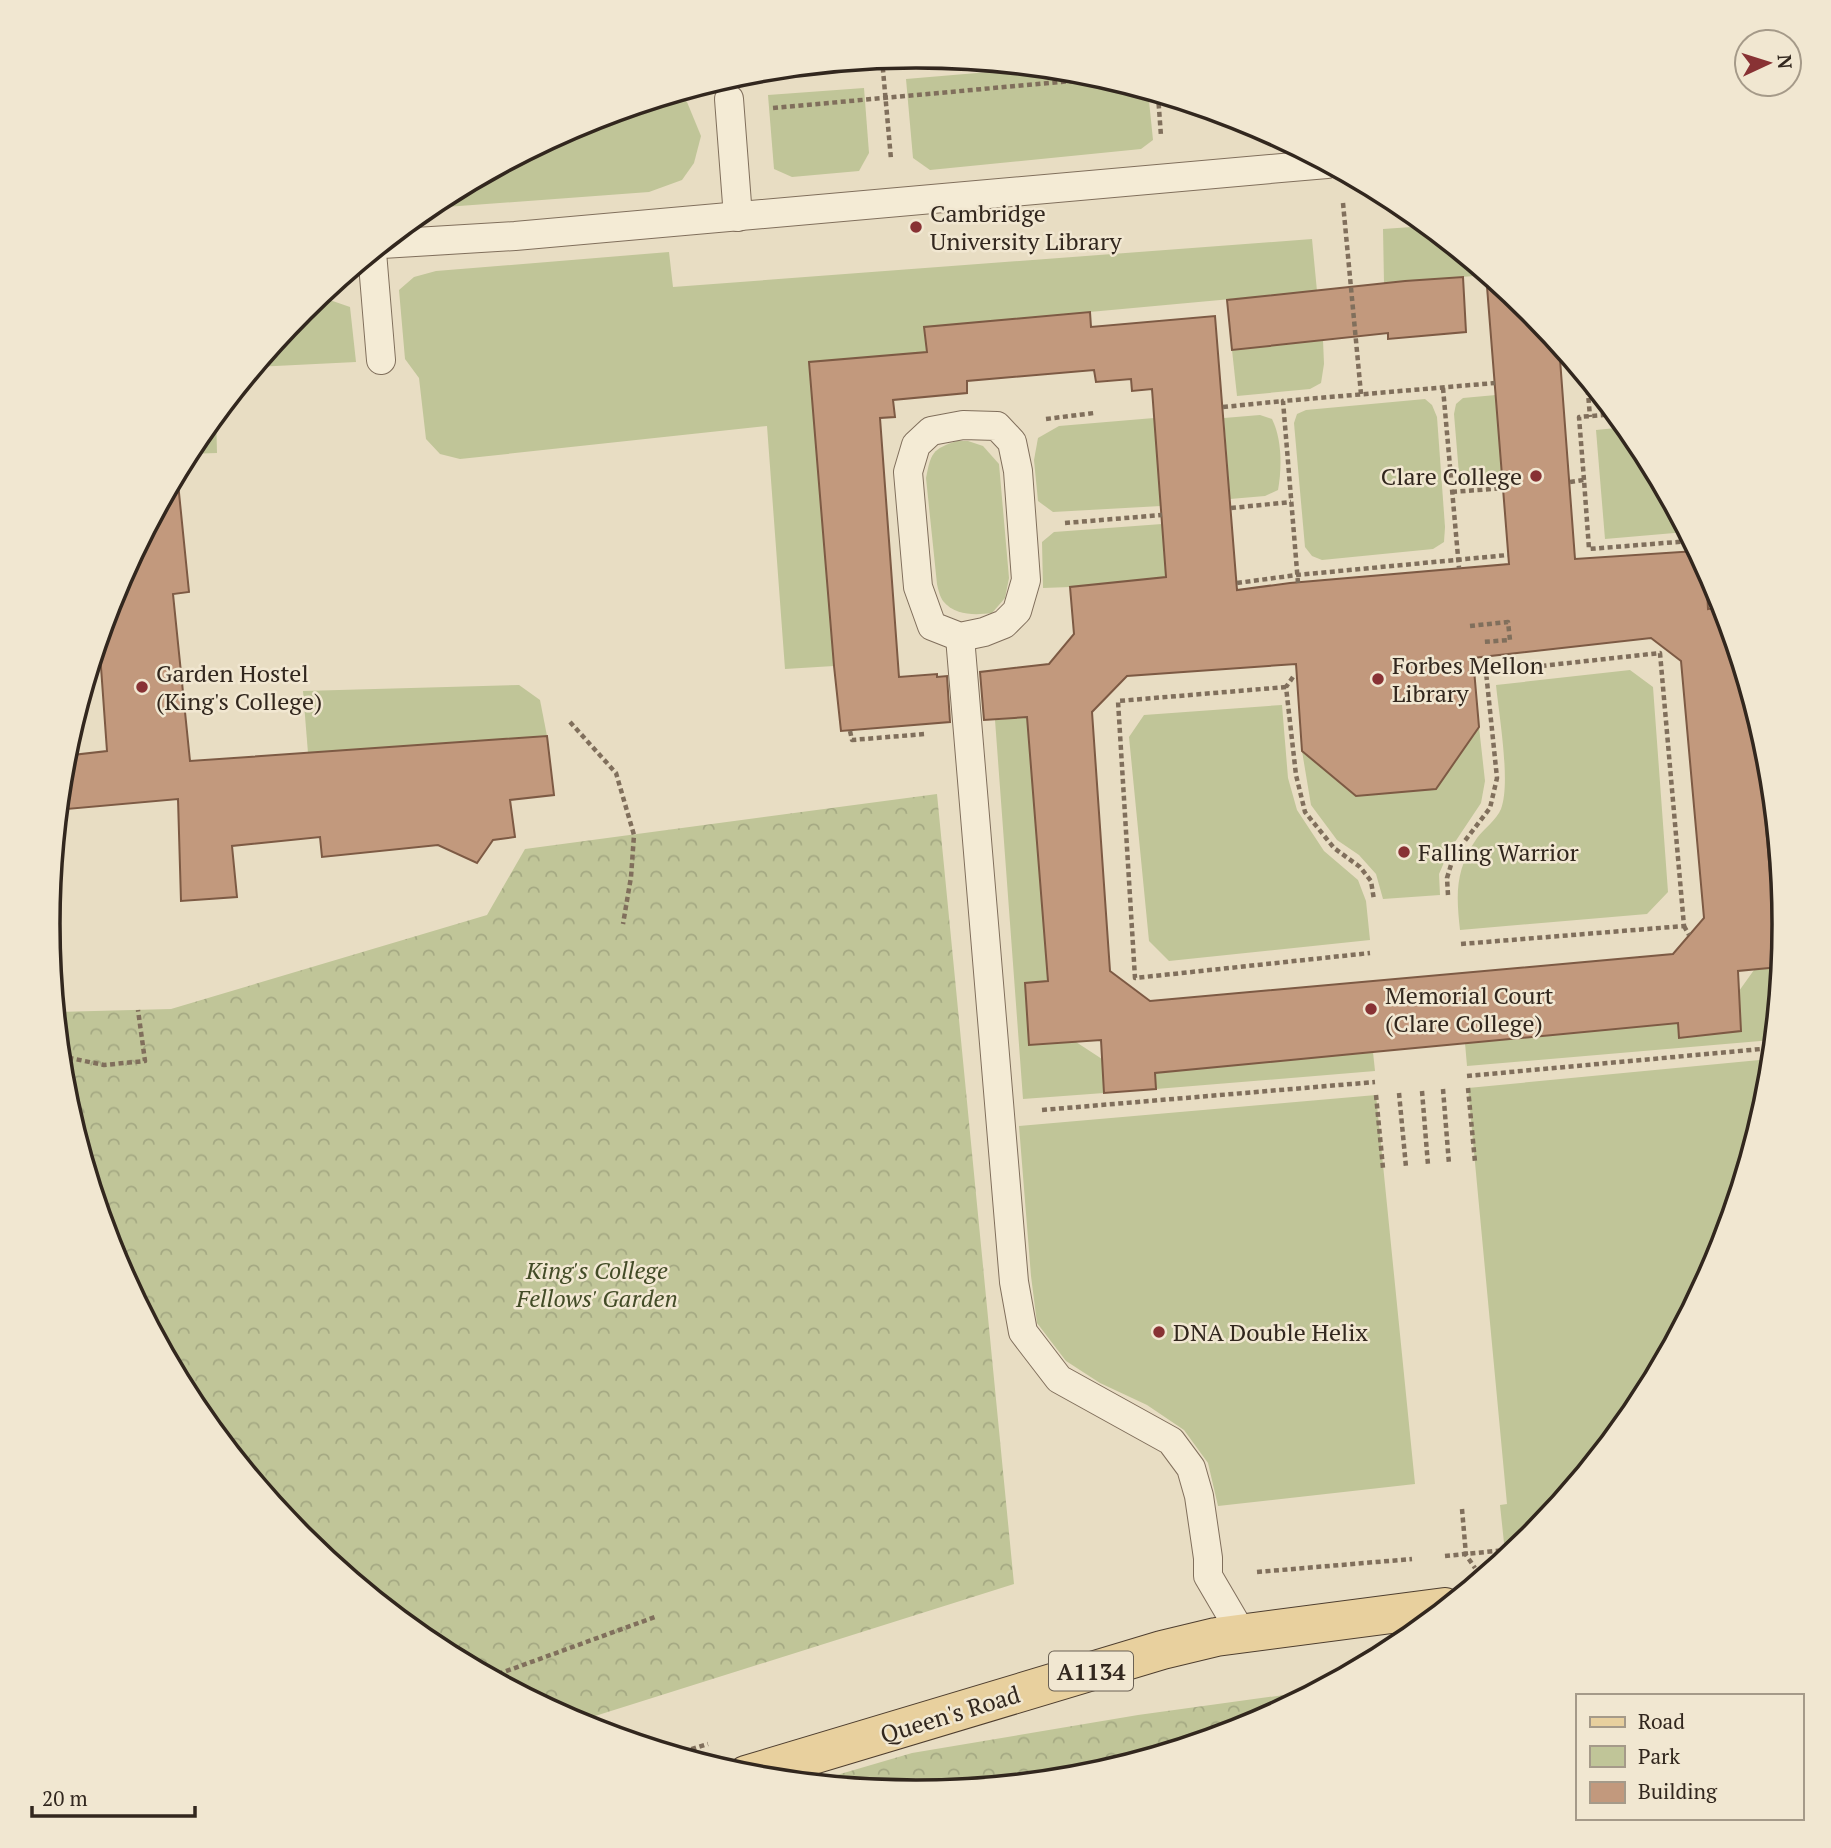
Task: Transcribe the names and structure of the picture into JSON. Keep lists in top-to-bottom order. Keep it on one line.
{"streets":{"main road":["A1134","Queen's Road"]},"parks":["King's College Fellows' Garden"],"places":["Cambridge University Library","Clare College","Forbes Mellon Library","Garden Hostel (King's College)","Falling Warrior","Memorial Court (Clare College)","DNA Double Helix"],"legend":["Road","Park","Building"],"scale_bar":"20 m","north":"right"}
